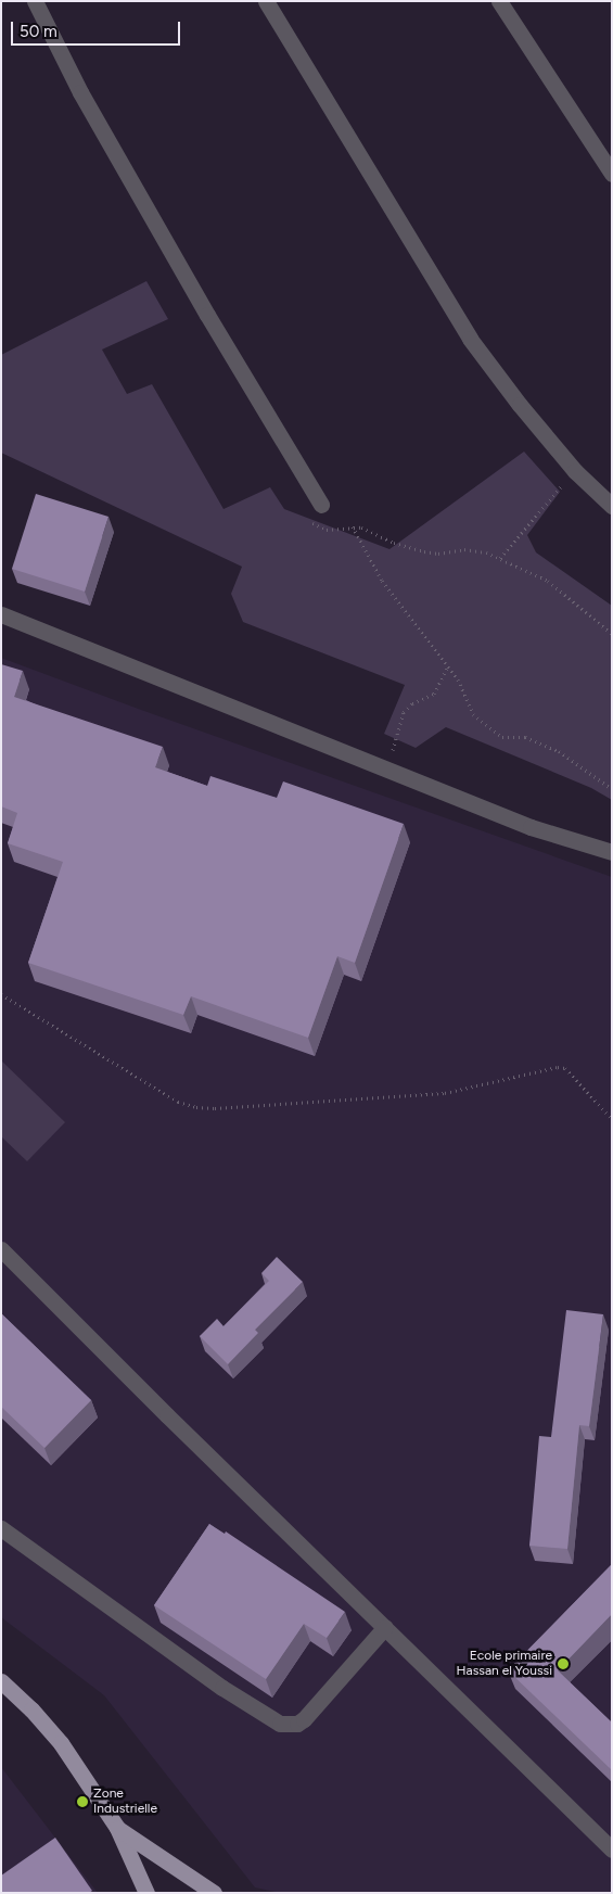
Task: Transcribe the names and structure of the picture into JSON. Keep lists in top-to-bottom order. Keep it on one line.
{"places":["Ecole primaire Hassan el Youssi","Zone Industrielle"],"scale_bar":"50 m"}
